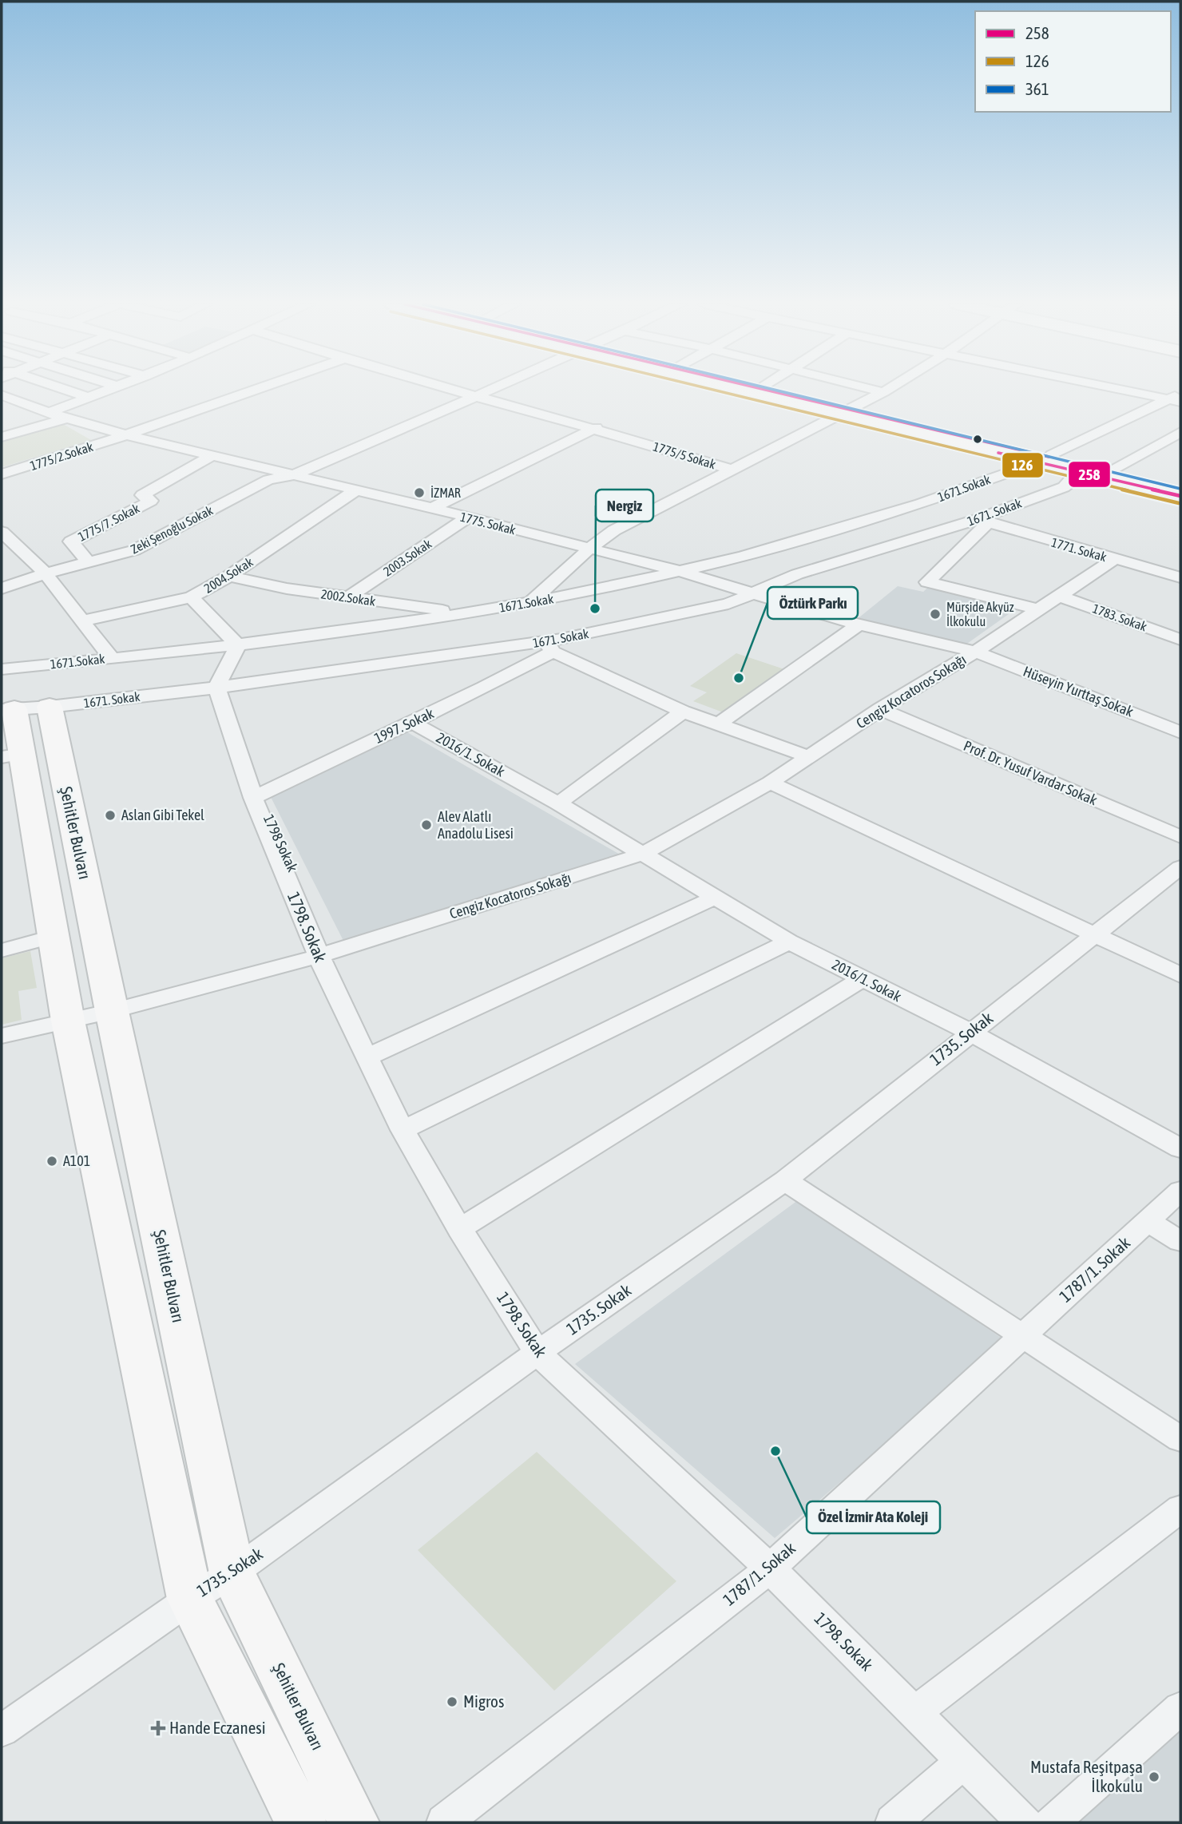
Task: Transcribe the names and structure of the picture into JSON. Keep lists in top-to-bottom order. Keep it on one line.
{"streets":{"street":["1775/5 Sokak","1775/2.Sokak","1671.Sokak","1671. Sokak","1775/7. Sokak","1775. Sokak","Zeki Şenoğlu Sokak","1771. Sokak","2003.Sokak","2004.Sokak","2002.Sokak","1783. Sokak","Cengiz Kocatoros Sokağı","Hüseyin Yurttaş Sokak","1997. Sokak","2016/1. Sokak","Prof. Dr. Yusuf Vardar Sokak","Şehitler Bulvarı","1798. Sokak","1735. Sokak","1787/1. Sokak"]},"crossings":[["1775/5 Sokak","Zeki Şenoğlu Sokak"],["1775/2.Sokak","1775. Sokak"],["1671.Sokak","1671. Sokak"],["1671.Sokak","1775. Sokak"],["1671.Sokak","2002.Sokak"],["1671. Sokak","1775. Sokak"],["1671. Sokak","1771. Sokak"],["1671. Sokak","1997. Sokak"],["1671. Sokak","Şehitler Bulvarı"],["1671. Sokak","1798. Sokak"],["1775/7. Sokak","1775. Sokak"],["1775/7. Sokak","Zeki Şenoğlu Sokak"],["1775. Sokak","Zeki Şenoğlu Sokak"],["1775. Sokak","2003.Sokak"],["1775. Sokak","2004.Sokak"],["1775. Sokak","Cengiz Kocatoros Sokağı"],["1775. Sokak","Hüseyin Yurttaş Sokak"],["1771. Sokak","Cengiz Kocatoros Sokağı"],["2003.Sokak","2002.Sokak"],["2004.Sokak","2002.Sokak"],["1783. Sokak","Cengiz Kocatoros Sokağı"],["Cengiz Kocatoros Sokağı","Hüseyin Yurttaş Sokak"],["Cengiz Kocatoros Sokağı","2016/1. Sokak"],["Cengiz Kocatoros Sokağı","Prof. Dr. Yusuf Vardar Sokak"],["Cengiz Kocatoros Sokağı","Şehitler Bulvarı"],["Cengiz Kocatoros Sokağı","1798. Sokak"],["1997. Sokak","2016/1. Sokak"],["1997. Sokak","1798. Sokak"],["2016/1. Sokak","1735. Sokak"],["Şehitler Bulvarı","1735. Sokak"],["1798. Sokak","1735. Sokak"],["1798. Sokak","1787/1. Sokak"]],"places":{"other":["İZMAR","Nergiz","Mürşide Akyüz İlkokulu","Öztürk Parkı","Aslan Gibi Tekel","Alev Alatlı Anadolu Lisesi","A101","Özel İzmir Ata Koleji","Migros","Mustafa Reşitpaşa İlkokulu"],"health":["Hande Eczanesi"]},"lines":["transit line 258","transit line 126","transit line 361"],"legend":["258","126","361"]}
